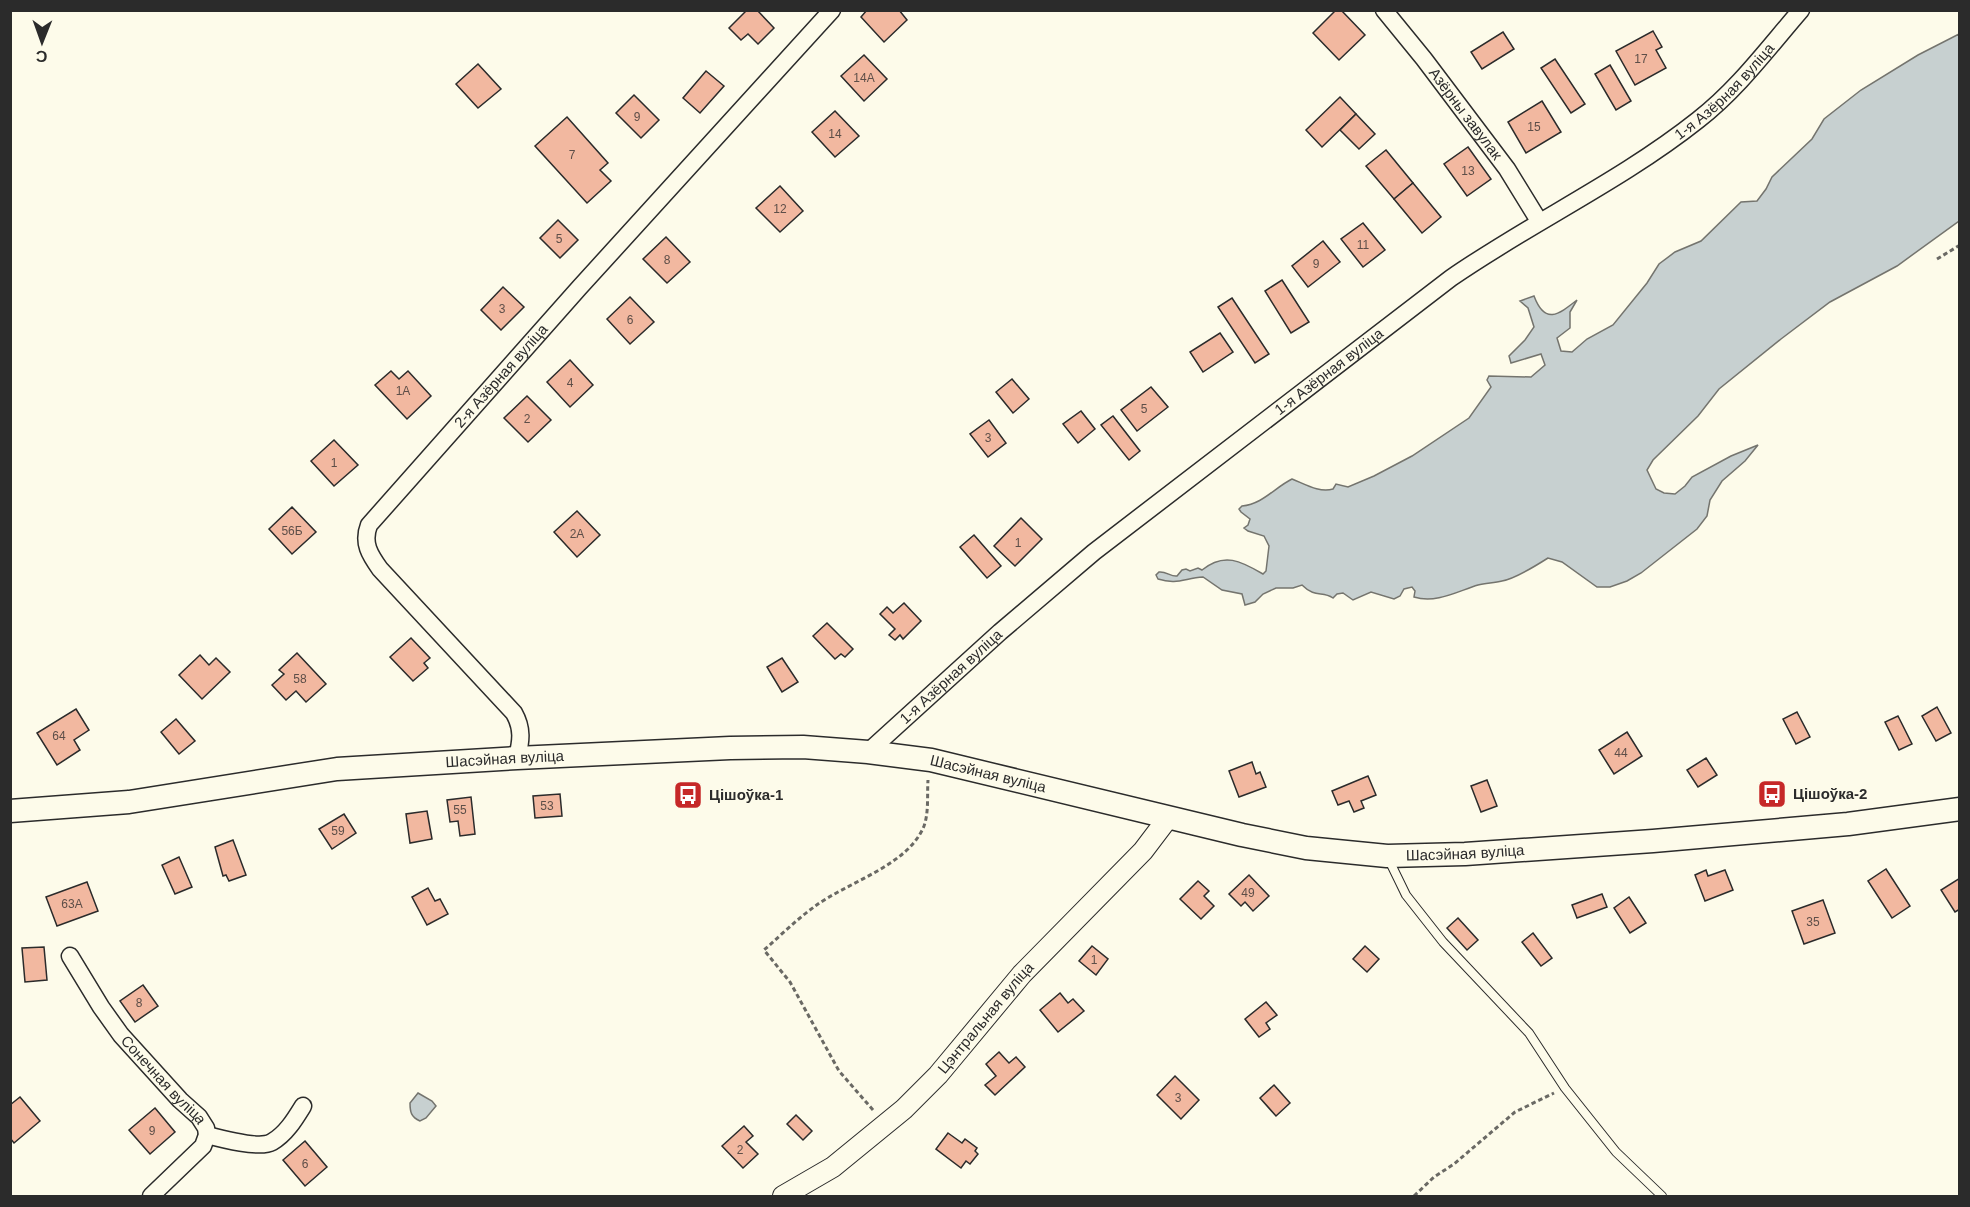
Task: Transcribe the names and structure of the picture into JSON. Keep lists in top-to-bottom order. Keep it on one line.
{"streets":{"main road":["Шасэйная вуліца"],"street":["1-я Азёрная вуліца","Азёрны завулак","2-я Азёрная вуліца","Цэнтральная вуліца","Сонечная вуліца"]},"crossings":[["1-я Азёрная вуліца","Азёрны завулак"],["1-я Азёрная вуліца","Шасэйная вуліца"],["2-я Азёрная вуліца","Шасэйная вуліца"],["Шасэйная вуліца","Цэнтральная вуліца"]],"places":{"bus stop":["Цішоўка-2","Цішоўка-1"]},"house_numbers":["17","14А","9","15","14","7","13","12","5","11","8","9","3","6","4","1А","5","2","3","1","56Б","2А","1","58","64","44","53","55","59","49","63А","35","1","8","3","9","2","6"],"north":"bottom"}
